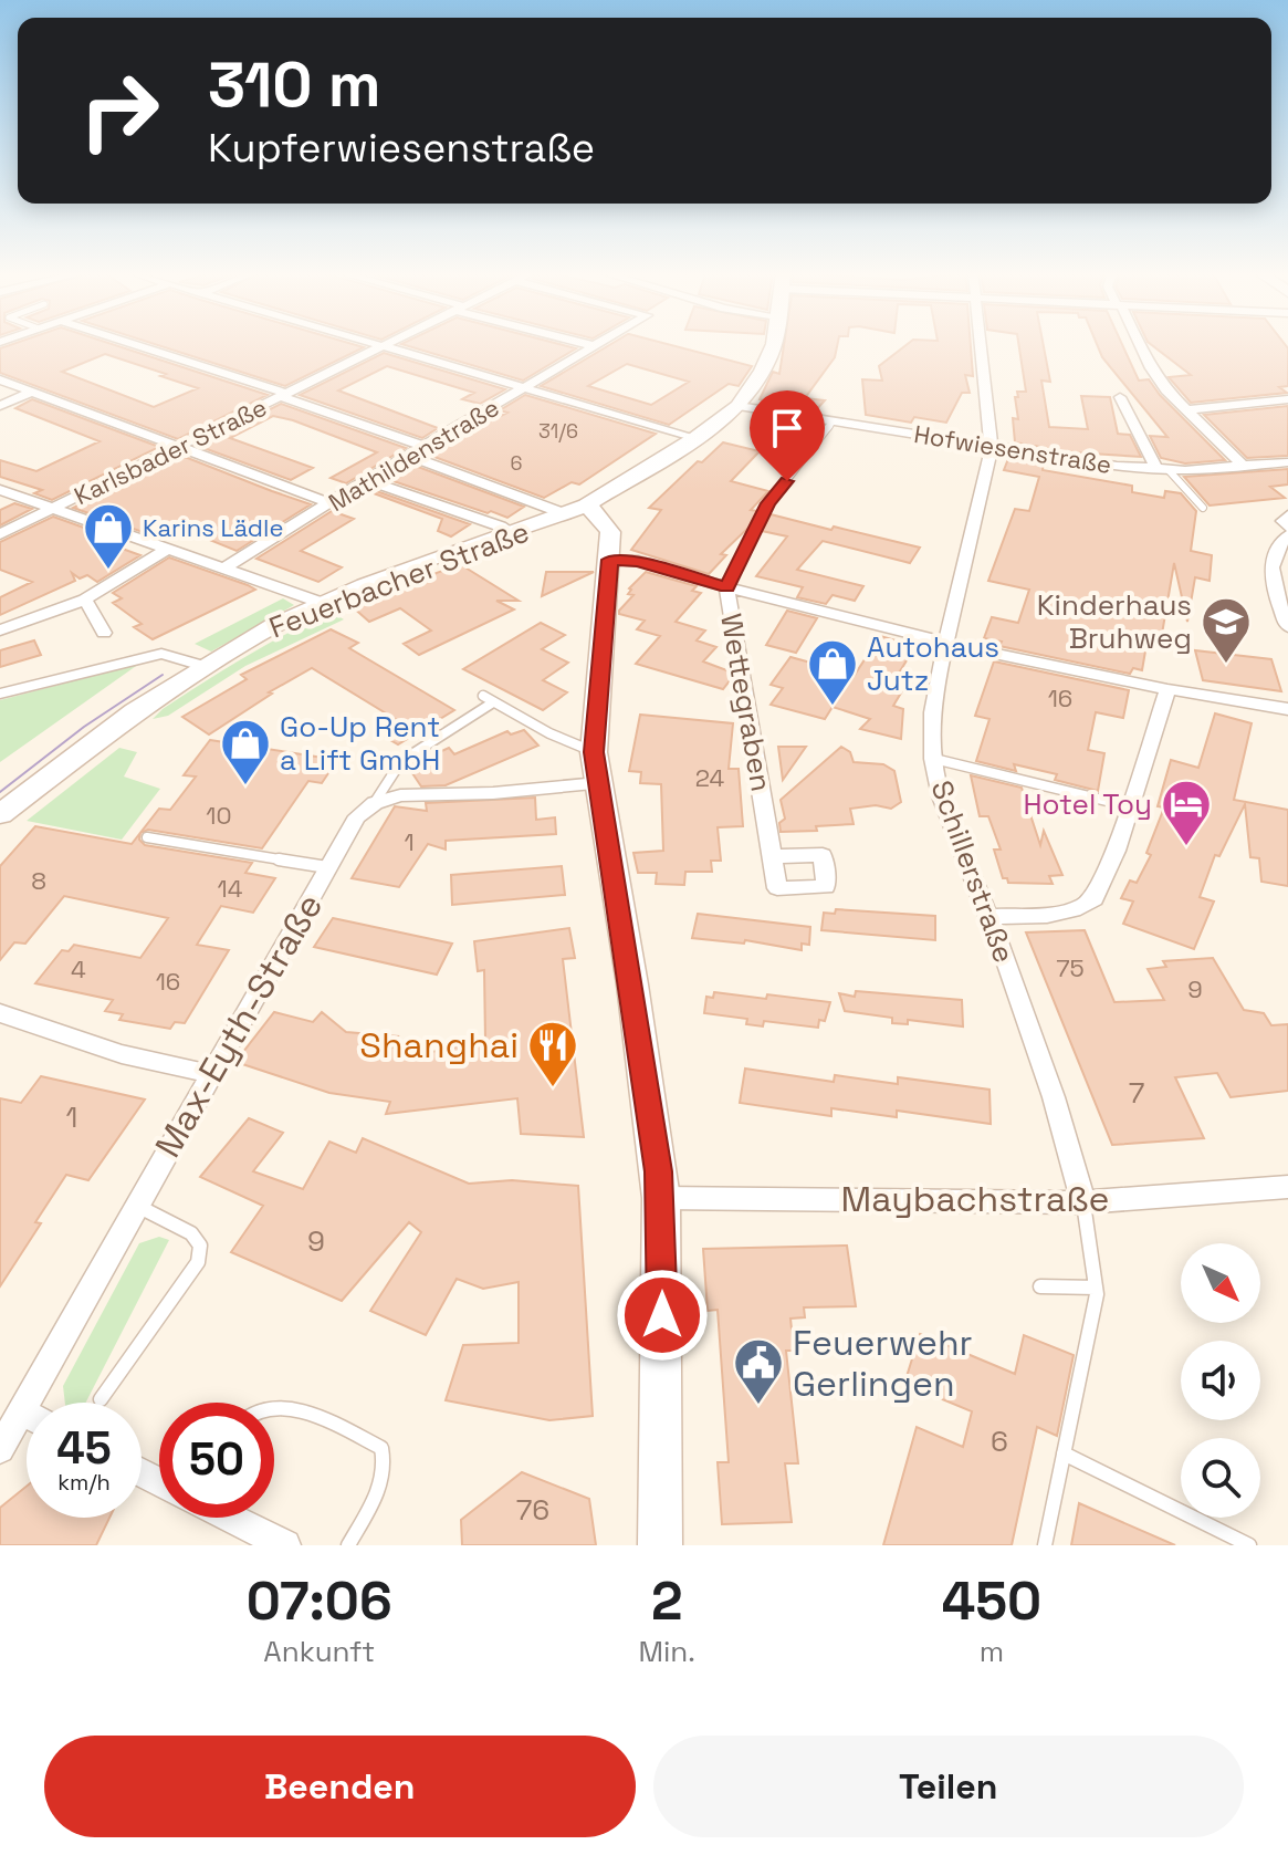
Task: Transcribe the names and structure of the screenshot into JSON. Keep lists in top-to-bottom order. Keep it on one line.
{"streets":{"main road":["Feuerbacher Straße"],"street":["Hofwiesenstraße","Karlsbader Straße","Mathildenstraße","Wettegraben","Schillerstraße","Max-Eyth-Straße","Maybachstraße"]},"crossings":[["Hofwiesenstraße","Feuerbacher Straße"],["Hofwiesenstraße","Wettegraben"],["Hofwiesenstraße","Schillerstraße"],["Schillerstraße","Maybachstraße"]],"places":{"shop":["Karins Lädle","Autohaus Jutz","Go-Up Rent a Lift GmbH"],"school or university":["Kinderhaus Bruhweg"],"hotel":["Hotel Toy"],"restaurant":["Shanghai"],"public building":["Feuerwehr Gerlingen"]},"house_numbers":["31/6","6","16","24","10","1","8","14","75","4","16","9","7","1","9","6","76"],"north":"bottom right","page":{"turn":["310 m","Kupferwiesenstraße"],"speed":"45 km/h","limit":"50","eta":["07:06","Ankunft","2","Min.","450","m"],"buttons":["Beenden","Teilen"]}}
